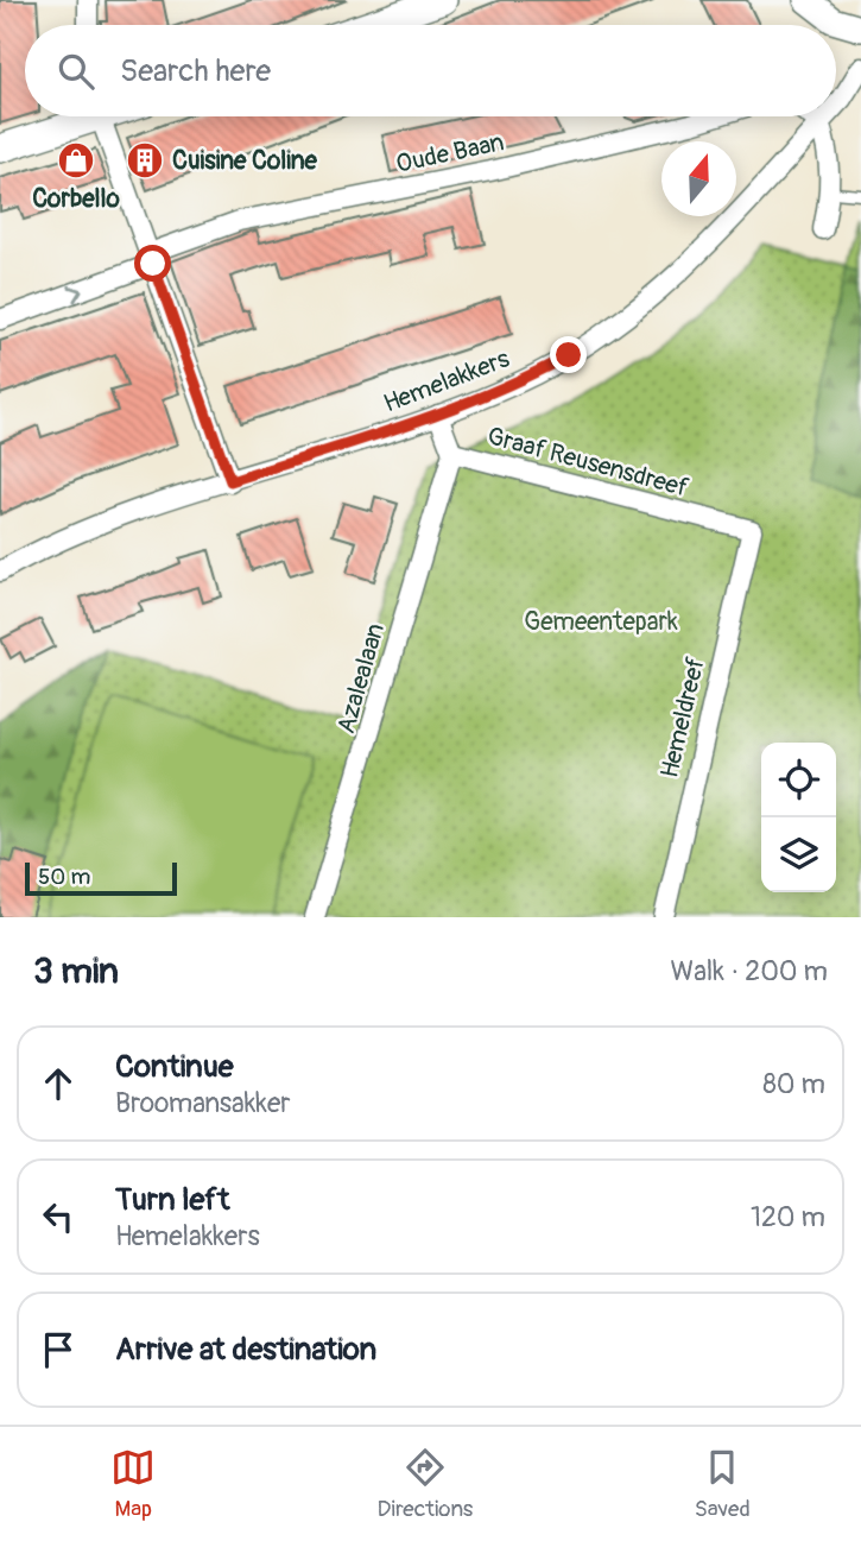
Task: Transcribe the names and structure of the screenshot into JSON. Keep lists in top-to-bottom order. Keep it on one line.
{"streets":{"street":["Oude Baan","Hemelakkers","Graaf Reusensdreef","Azalealaan","Hemeldreef"]},"crossings":[["Hemelakkers","Graaf Reusensdreef"],["Graaf Reusensdreef","Azalealaan"],["Graaf Reusensdreef","Hemeldreef"]],"parks":["Gemeentepark"],"places":{"shop":["Corbello"],"building":["Cuisine Coline"]},"scale_bar":"50 m","north":"top","page":{"search":"Search here","scale":"50 m","heading":["3 min","Walk · 200 m"],"list":[["Continue","Broomansakker","80 m"],["Turn left","Hemelakkers","120 m"],"Arrive at destination"],"nav":["Map","Directions","Saved"]}}
